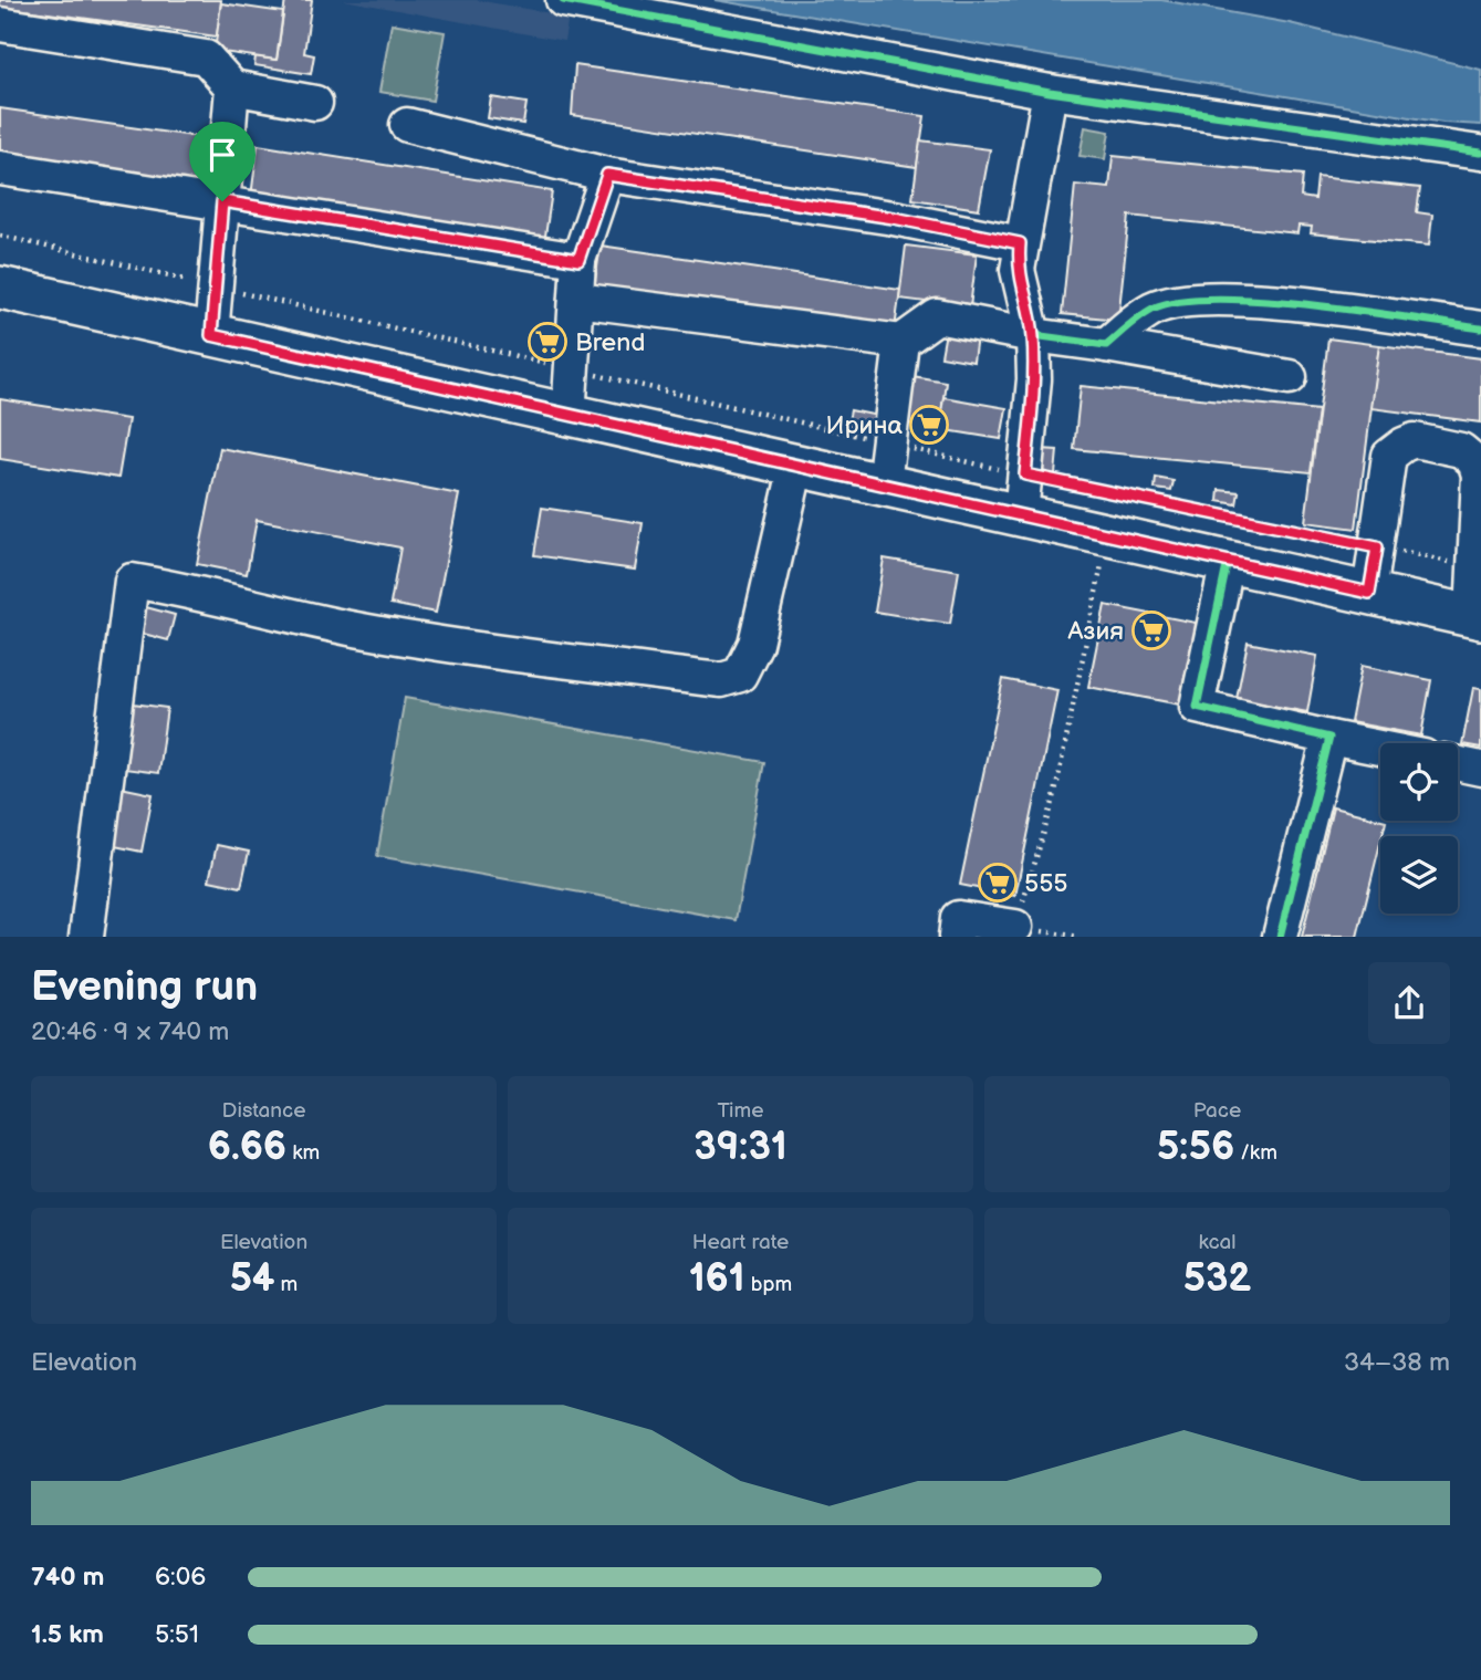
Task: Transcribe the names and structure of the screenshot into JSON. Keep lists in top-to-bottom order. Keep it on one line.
{"places":{"supermarket":["Brend","Ирина","Азия","555"]},"page":{"heading":["Evening run","20:46 · 9 × 740 m"],"stats":[["Distance","6.66 km"],["Time","39:31"],["Pace","5:56 /km"],["Elevation","54 m"],["Heart rate","161 bpm"],["kcal","532"]],"chart":["Elevation","34–38 m"],"list":[{"name":"740 m","note":"6:06"},{"name":"1.5 km","note":"5:51"}]}}
